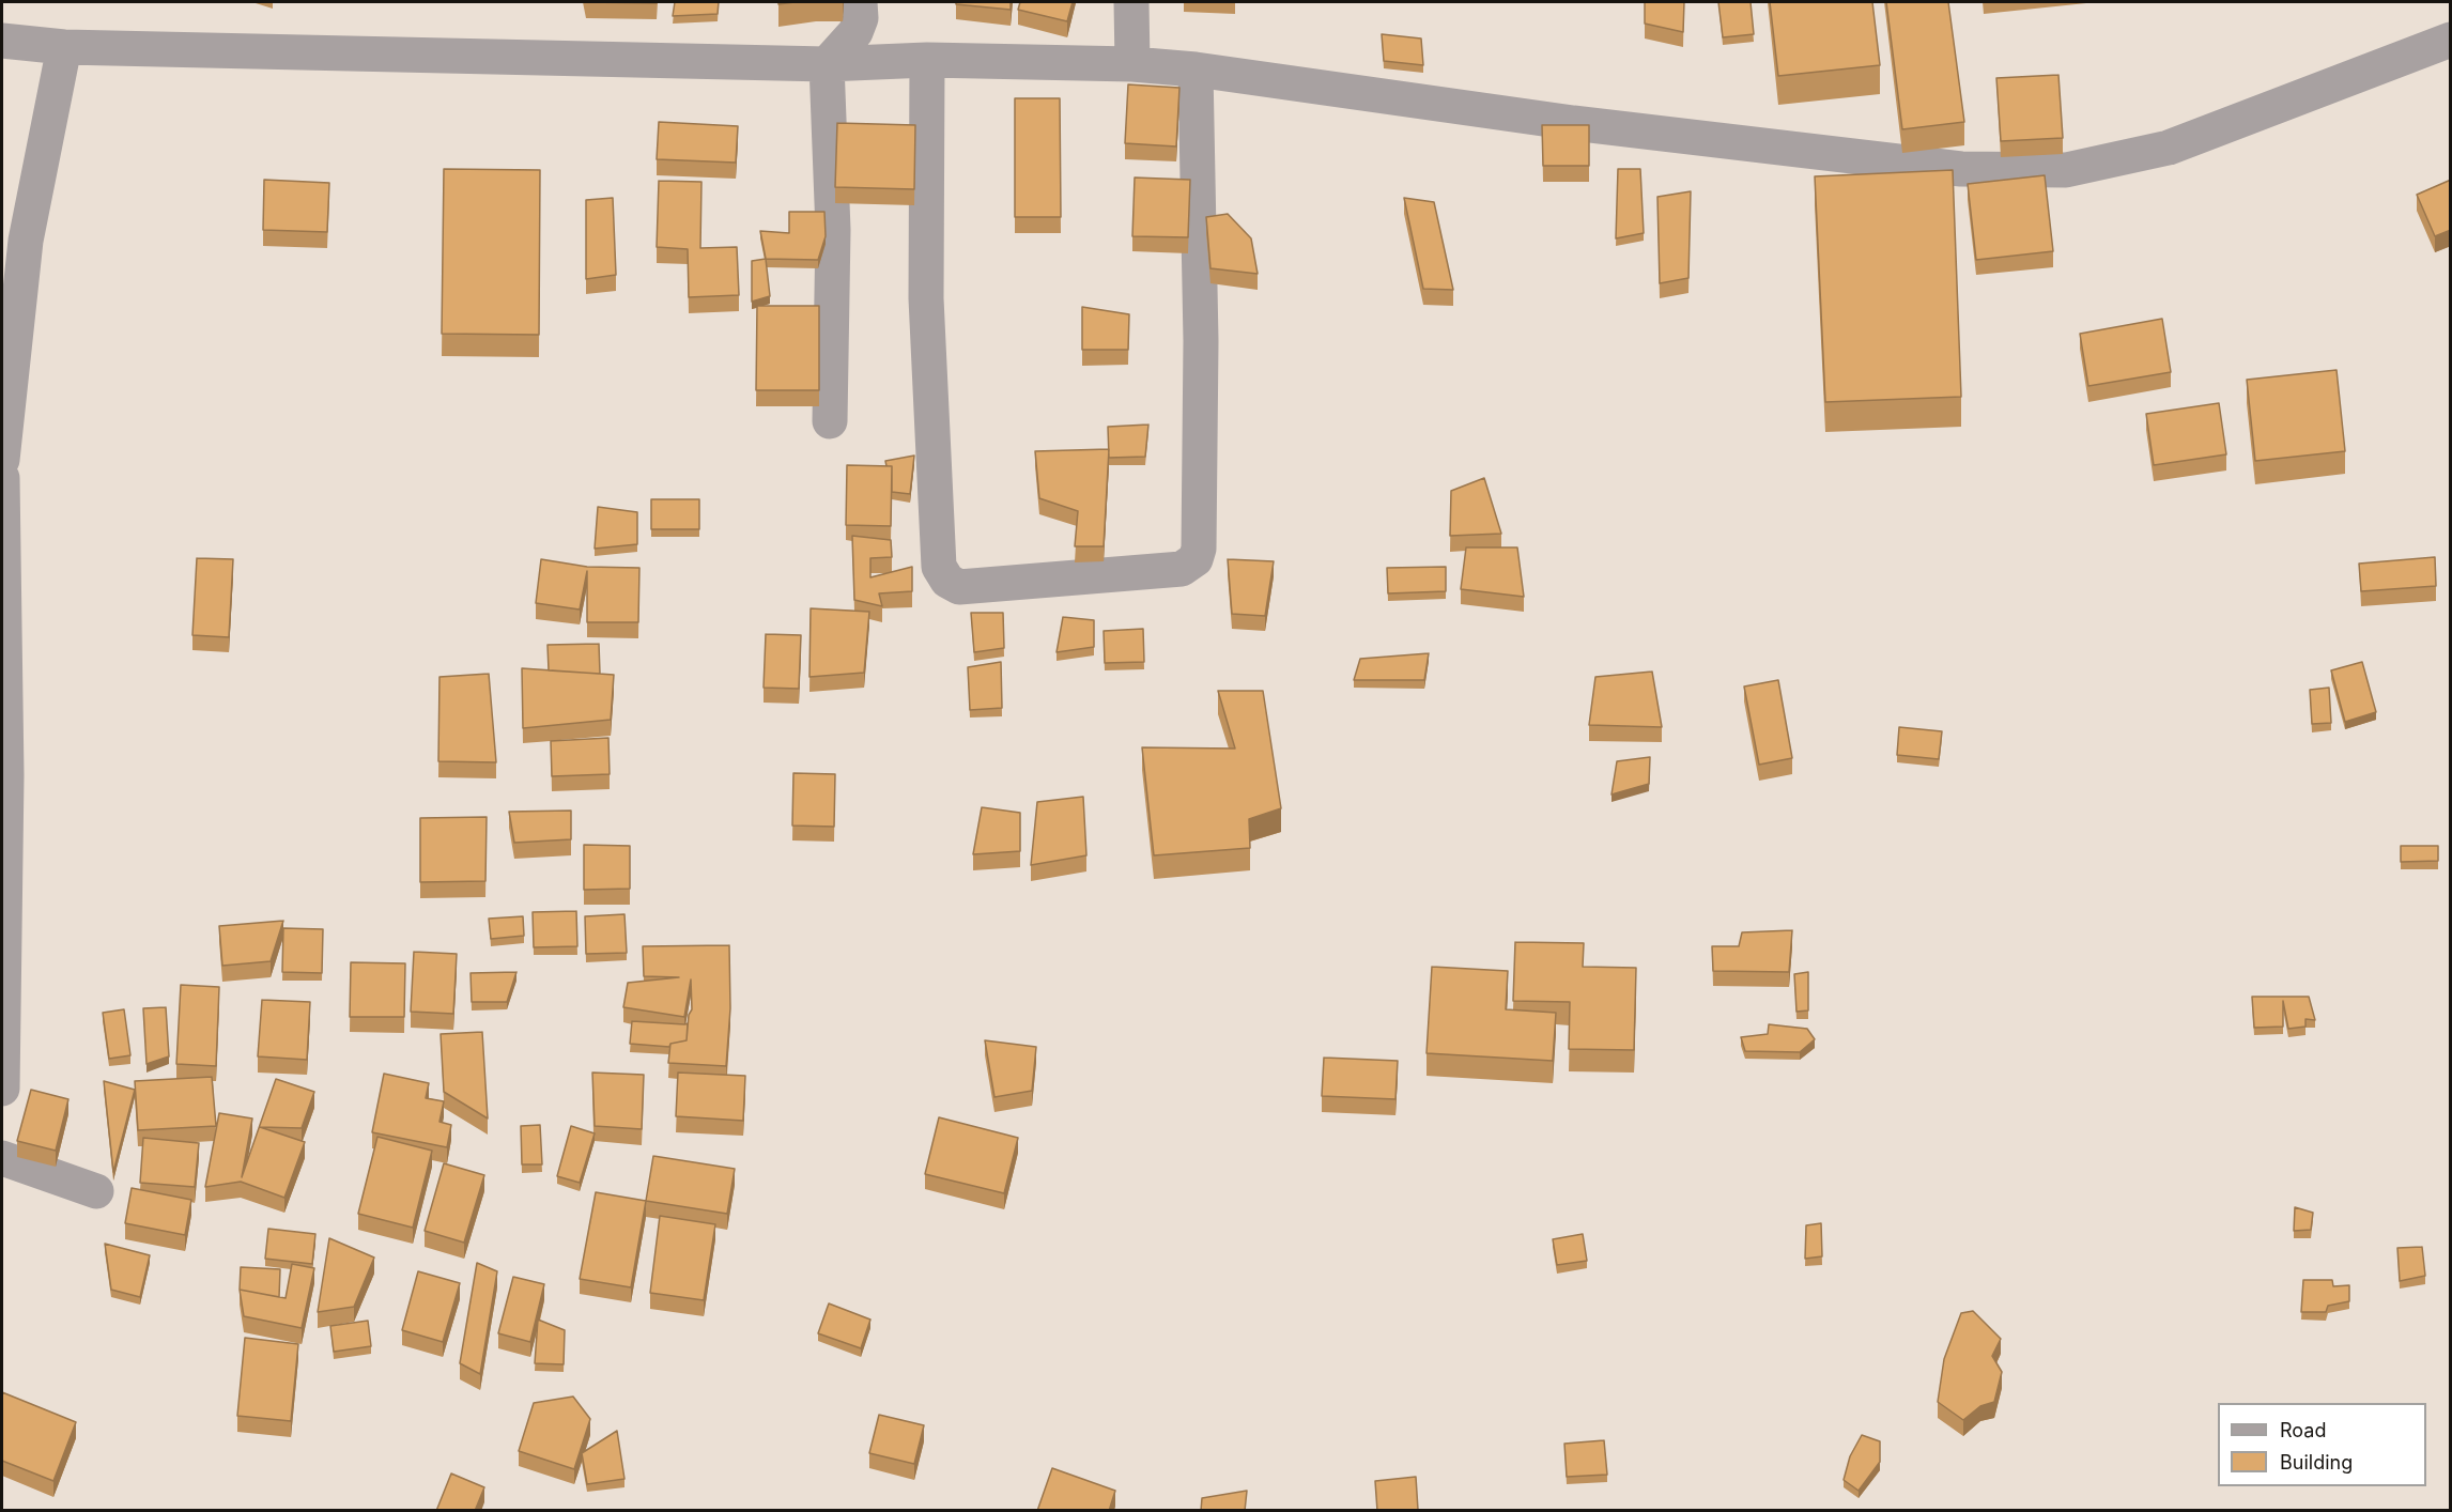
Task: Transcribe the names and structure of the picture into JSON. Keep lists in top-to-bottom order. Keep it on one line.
{"legend":["Road","Building"]}
